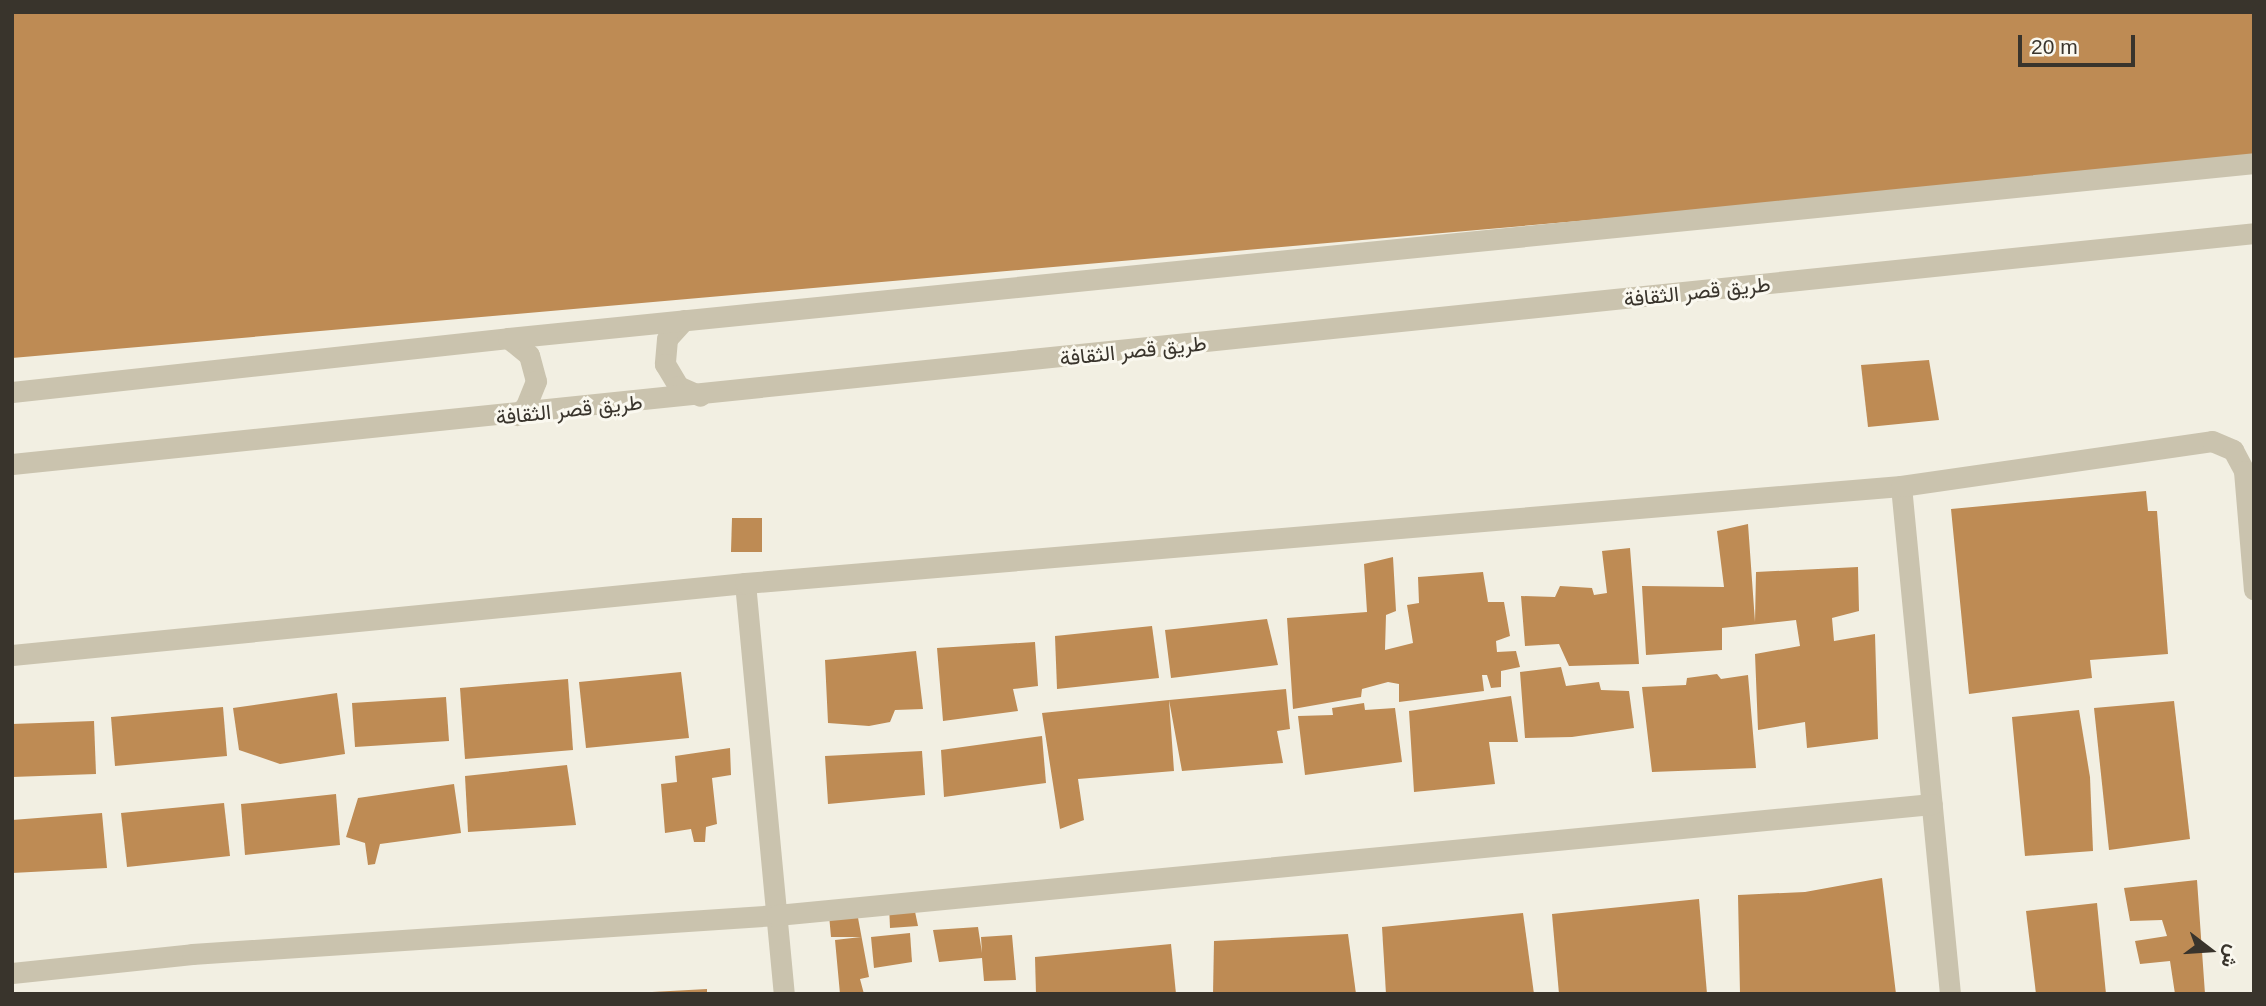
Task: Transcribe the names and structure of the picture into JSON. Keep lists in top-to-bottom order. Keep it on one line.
{"streets":{"street":["طريق قصر الثقافة"]},"scale_bar":"20 m","north":"right"}
